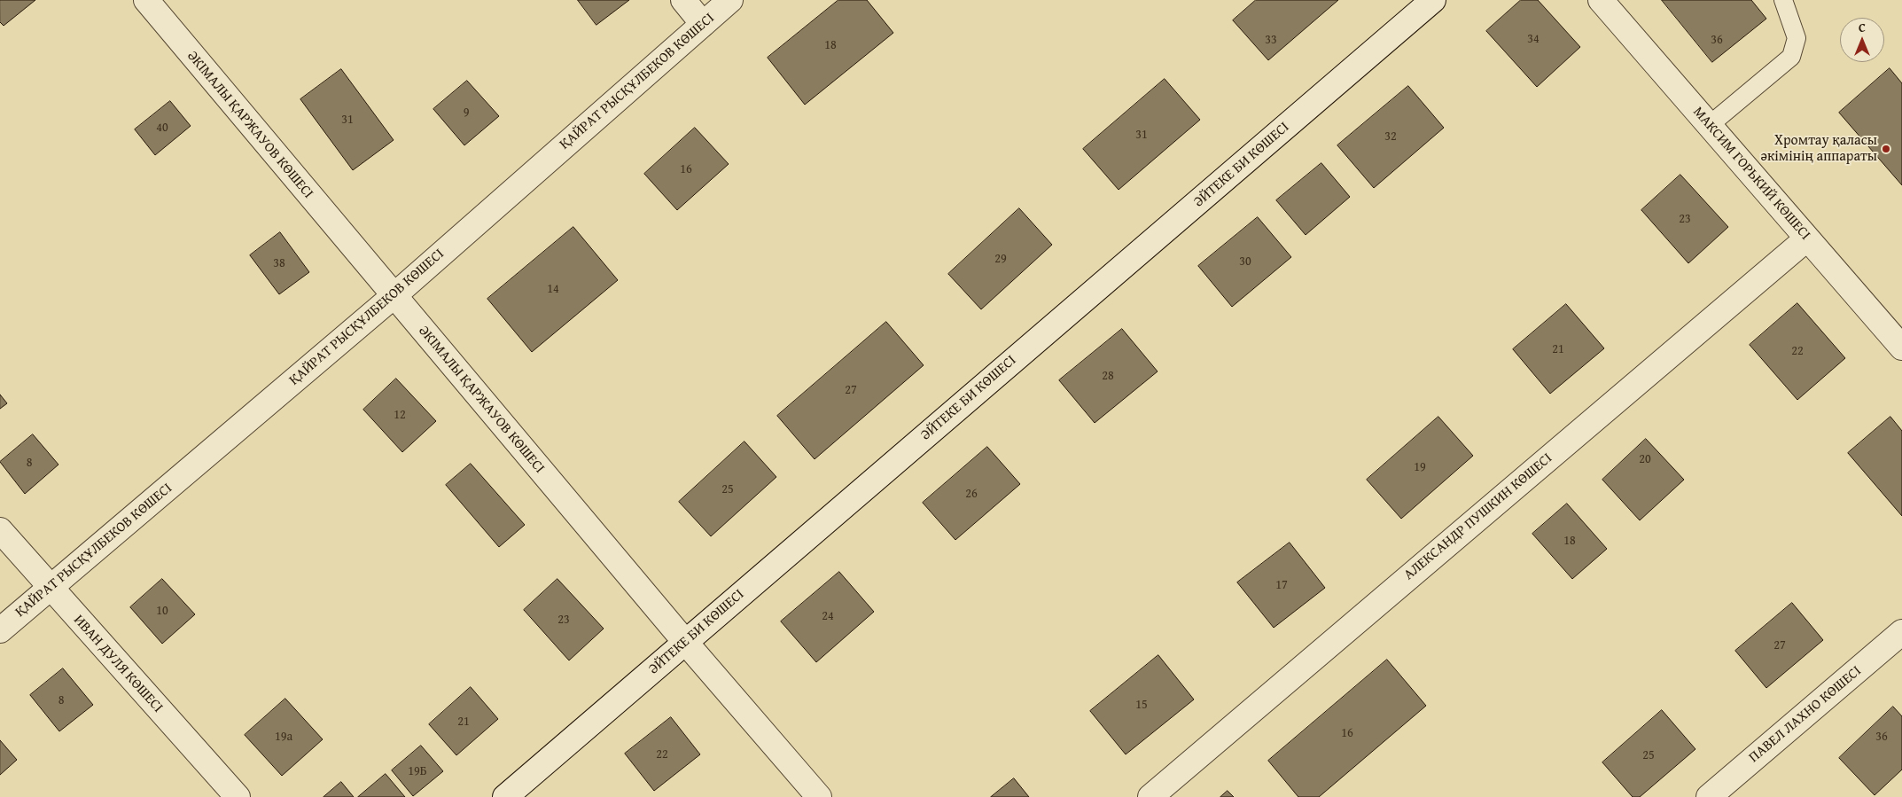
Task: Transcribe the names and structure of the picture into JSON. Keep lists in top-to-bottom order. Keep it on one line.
{"streets":{"street":["ҚАЙРАТ РЫСҚҰЛБЕКОВ КӨШЕСІ","ӘКІМАЛЫ ҚАРЖАУОВ КӨШЕСІ","ӘЙТЕКЕ БИ КӨШЕСІ","МАКСИМ ГОРЬКИЙ КӨШЕСІ","АЛЕКСАНДР ПУШКИН КӨШЕСІ","ИВАН ДУЛЯ КӨШЕСІ","ПАВЕЛ ЛАХНО КӨШЕСІ"]},"crossings":[["ҚАЙРАТ РЫСҚҰЛБЕКОВ КӨШЕСІ","ӘКІМАЛЫ ҚАРЖАУОВ КӨШЕСІ"],["ҚАЙРАТ РЫСҚҰЛБЕКОВ КӨШЕСІ","ИВАН ДУЛЯ КӨШЕСІ"],["ӘКІМАЛЫ ҚАРЖАУОВ КӨШЕСІ","ӘЙТЕКЕ БИ КӨШЕСІ"],["МАКСИМ ГОРЬКИЙ КӨШЕСІ","АЛЕКСАНДР ПУШКИН КӨШЕСІ"]],"places":["Хромтау қаласы әкімінің аппараты"],"house_numbers":["34","33","36","18","9","31","40","31","32","16","23","29","30","38","14","21","22","28","27","12","20","8","19","25","26","18","17","10","24","23","27","8","15","21","16","19а","36","22","25","19Б"],"north":"top"}
